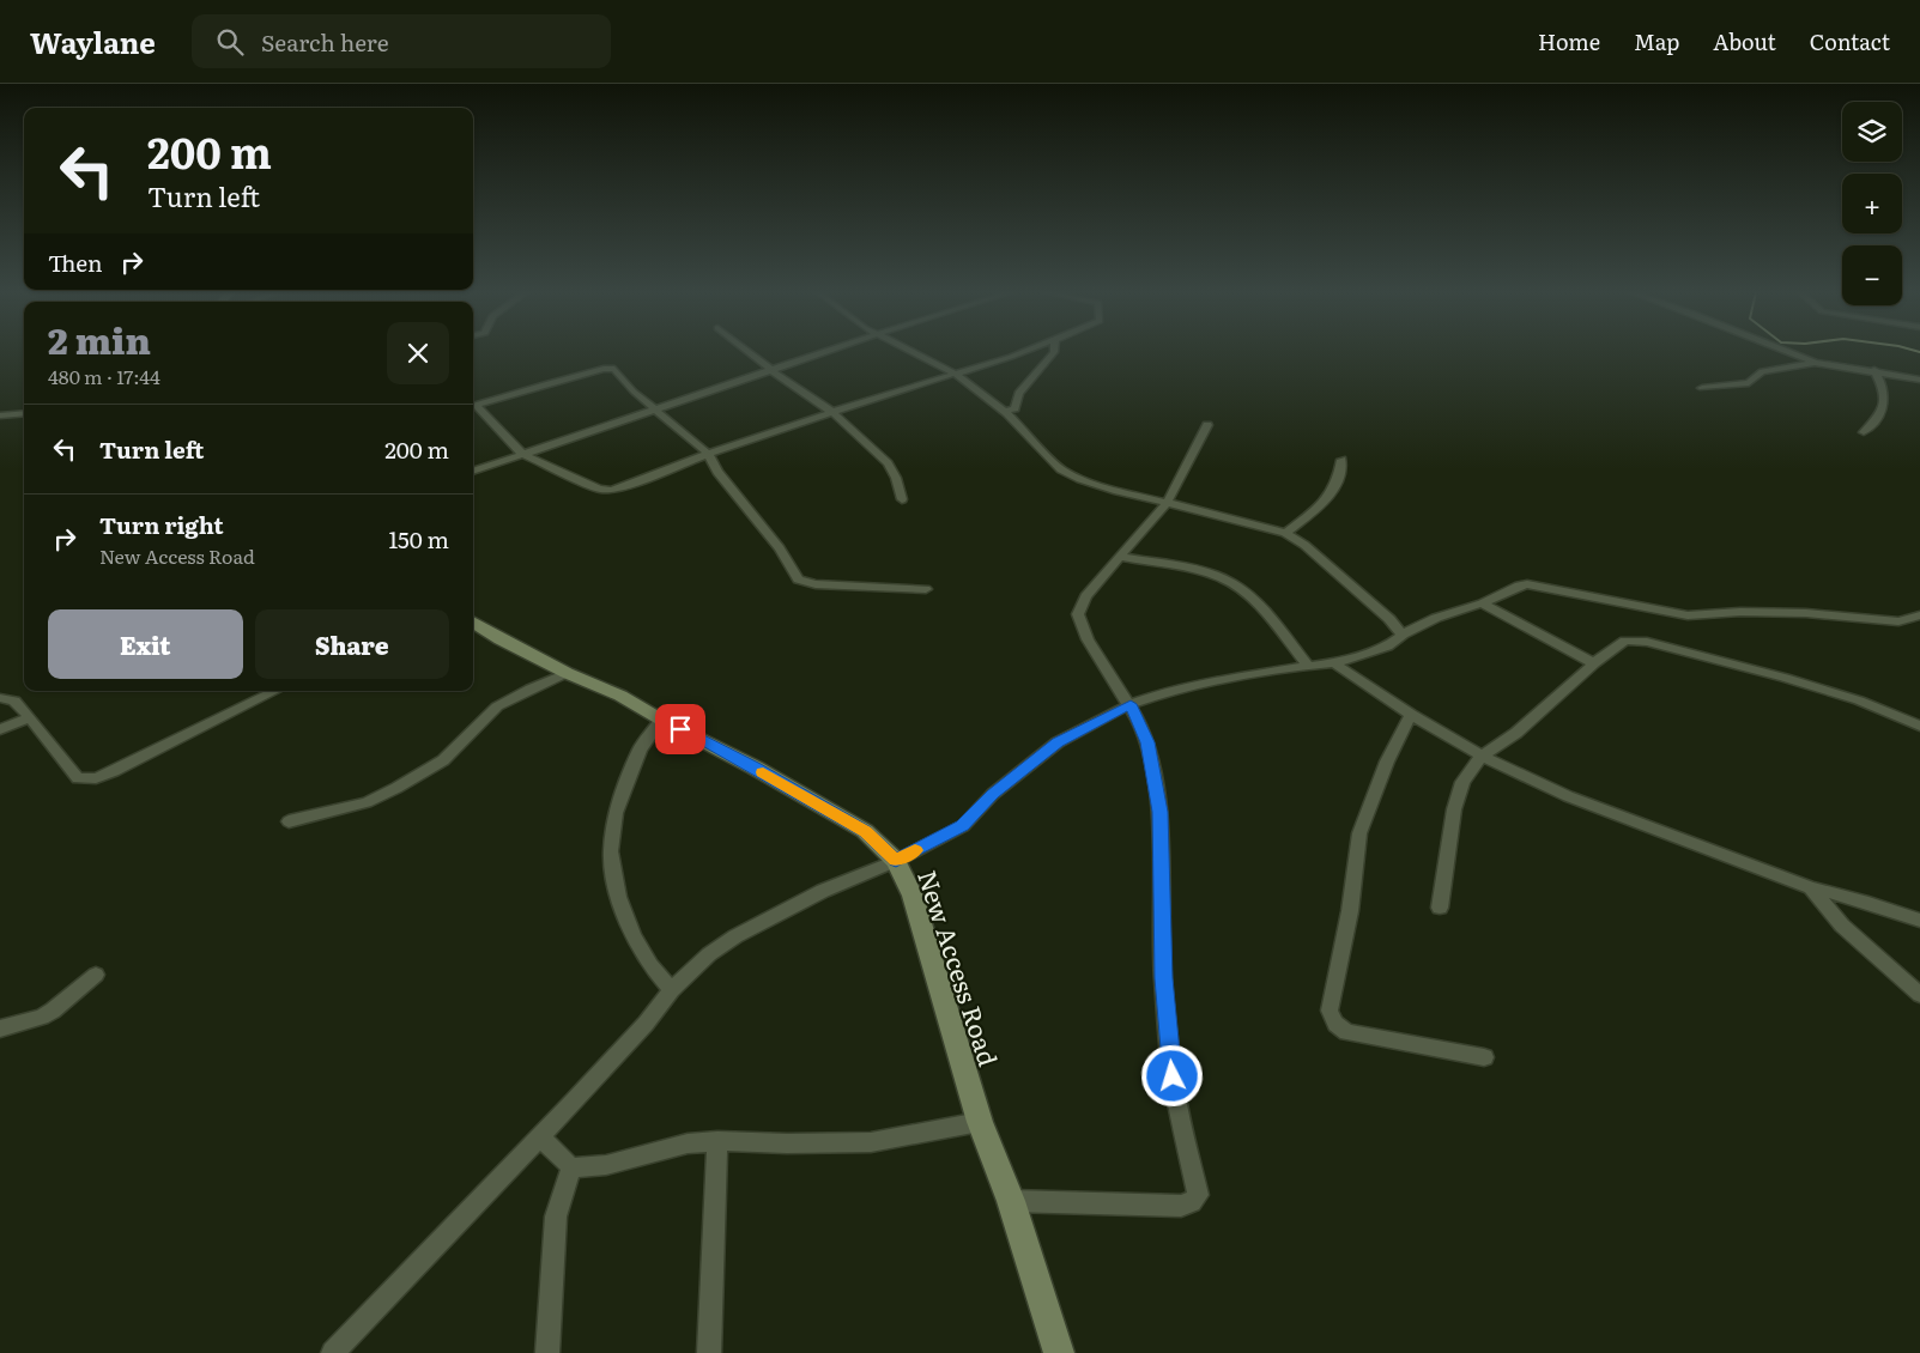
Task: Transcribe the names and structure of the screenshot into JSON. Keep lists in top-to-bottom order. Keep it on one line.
{"streets":{"main road":["New Access Road"]},"page":{"header":"Waylane","search":"Search here","nav":["Home","Map","About","Contact"],"map_buttons":["+","−"],"turn":["200 m","Turn left"],"then":"Then","heading":["2 min","480 m · 17:44"],"list":[{"name":"Turn left","value":"200 m"},{"name":"Turn right","note":"New Access Road","value":"150 m"}],"buttons":["Exit","Share"]}}
